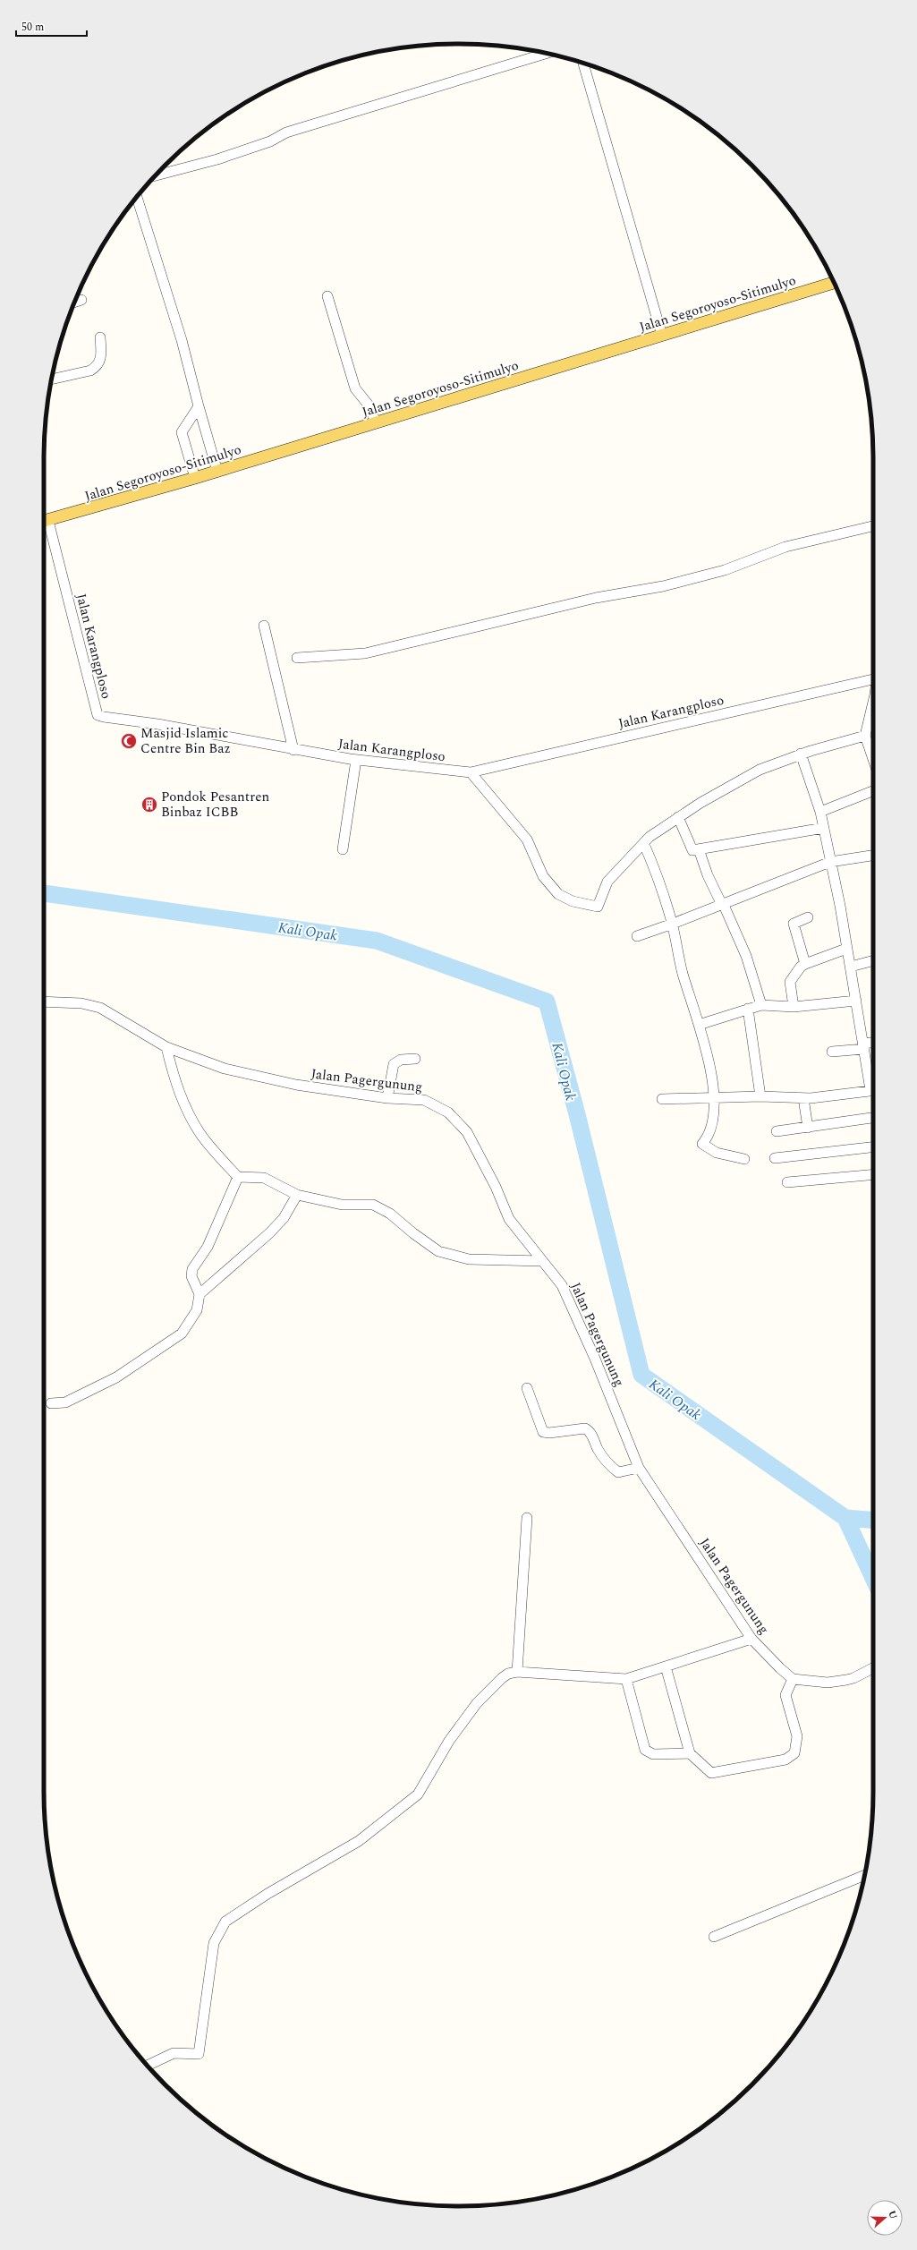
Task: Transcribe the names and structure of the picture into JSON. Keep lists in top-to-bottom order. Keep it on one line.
{"streets":{"main road":["Jalan Segoroyoso-Sitimulyo"],"street":["Jalan Karangploso","Jalan Pagergunung"]},"water":["Kali Opak"],"places":{"mosque":["Masjid Islamic Centre Bin Baz"],"building":["Pondok Pesantren Binbaz ICBB"]},"scale_bar":"50 m","north":"right"}
